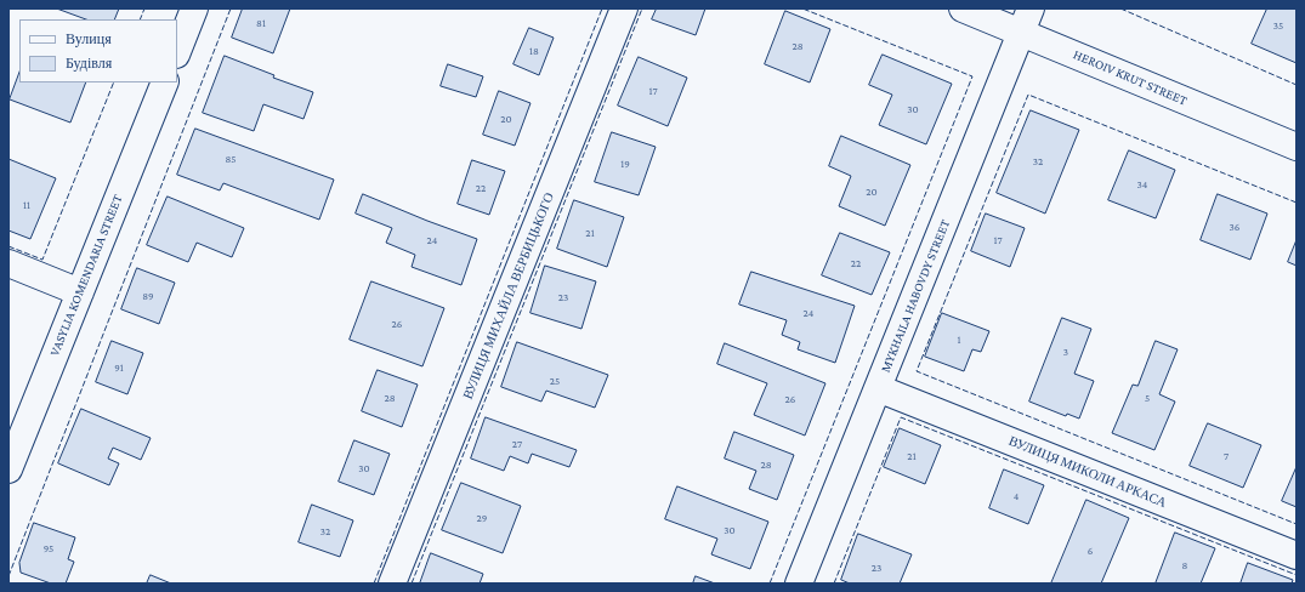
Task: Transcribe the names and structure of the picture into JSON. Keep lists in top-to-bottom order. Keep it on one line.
{"streets":{"street":["HEROIV KRUT STREET","VASYLIA KOMENDARIA STREET","ВУЛИЦЯ МИХАЙЛА ВЕРБИЦЬКОГО","MYKHAILA HABOVDY STREET","ВУЛИЦЯ МИКОЛИ АРКАСА"]},"crossings":[["HEROIV KRUT STREET","MYKHAILA HABOVDY STREET"],["MYKHAILA HABOVDY STREET","ВУЛИЦЯ МИКОЛИ АРКАСА"]],"house_numbers":["81","35","28","18","17","30","20","85","32","19","34","22","20","11","36","21","24","17","22","89","23","24","26","1","3","91","25","28","5","26","27","21","7","28","30","4","29","30","32","95","6","8","23"],"legend":["Вулиця","Будівля"]}
